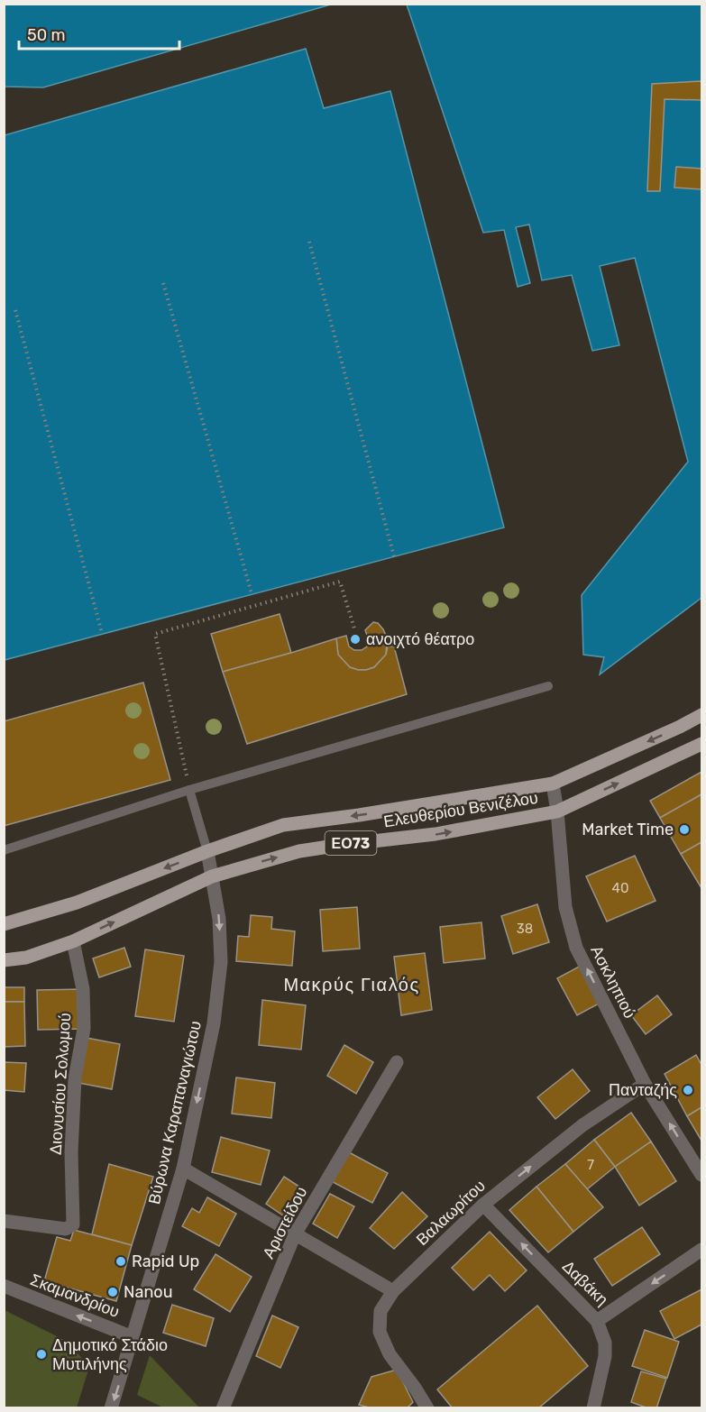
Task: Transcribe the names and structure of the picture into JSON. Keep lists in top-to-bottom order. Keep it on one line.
{"streets":{"main road":["Ελευθερίου Βενιζέλου","ΕΟ73"],"street":["Ασκληπιού","Διονυσίου Σολωμού","Βύρωνα Καραπαναγιώτου","Βαλαωρίτου","Αριστείδου","Δαβάκη","Σκαμανδρίου"]},"crossings":[["Ελευθερίου Βενιζέλου","Ασκληπιού"],["Ελευθερίου Βενιζέλου","Διονυσίου Σολωμού"],["Ελευθερίου Βενιζέλου","Βύρωνα Καραπαναγιώτου"],["Ασκληπιού","Βαλαωρίτου"],["Βύρωνα Καραπαναγιώτου","Σκαμανδρίου"],["Βαλαωρίτου","Δαβάκη"]],"one_way":["Ασκληπιού","Βύρωνα Καραπαναγιώτου","Βαλαωρίτου","Σκαμανδρίου"],"districts":["Μακρύς Γιαλός"],"places":["ανοιχτό θέατρο","Market Time","Πανταζής","Rapid Up","Nanou","Δημοτικό Στάδιο Μυτιλήνης"],"house_numbers":["40","38","7"],"scale_bar":"50 m"}
